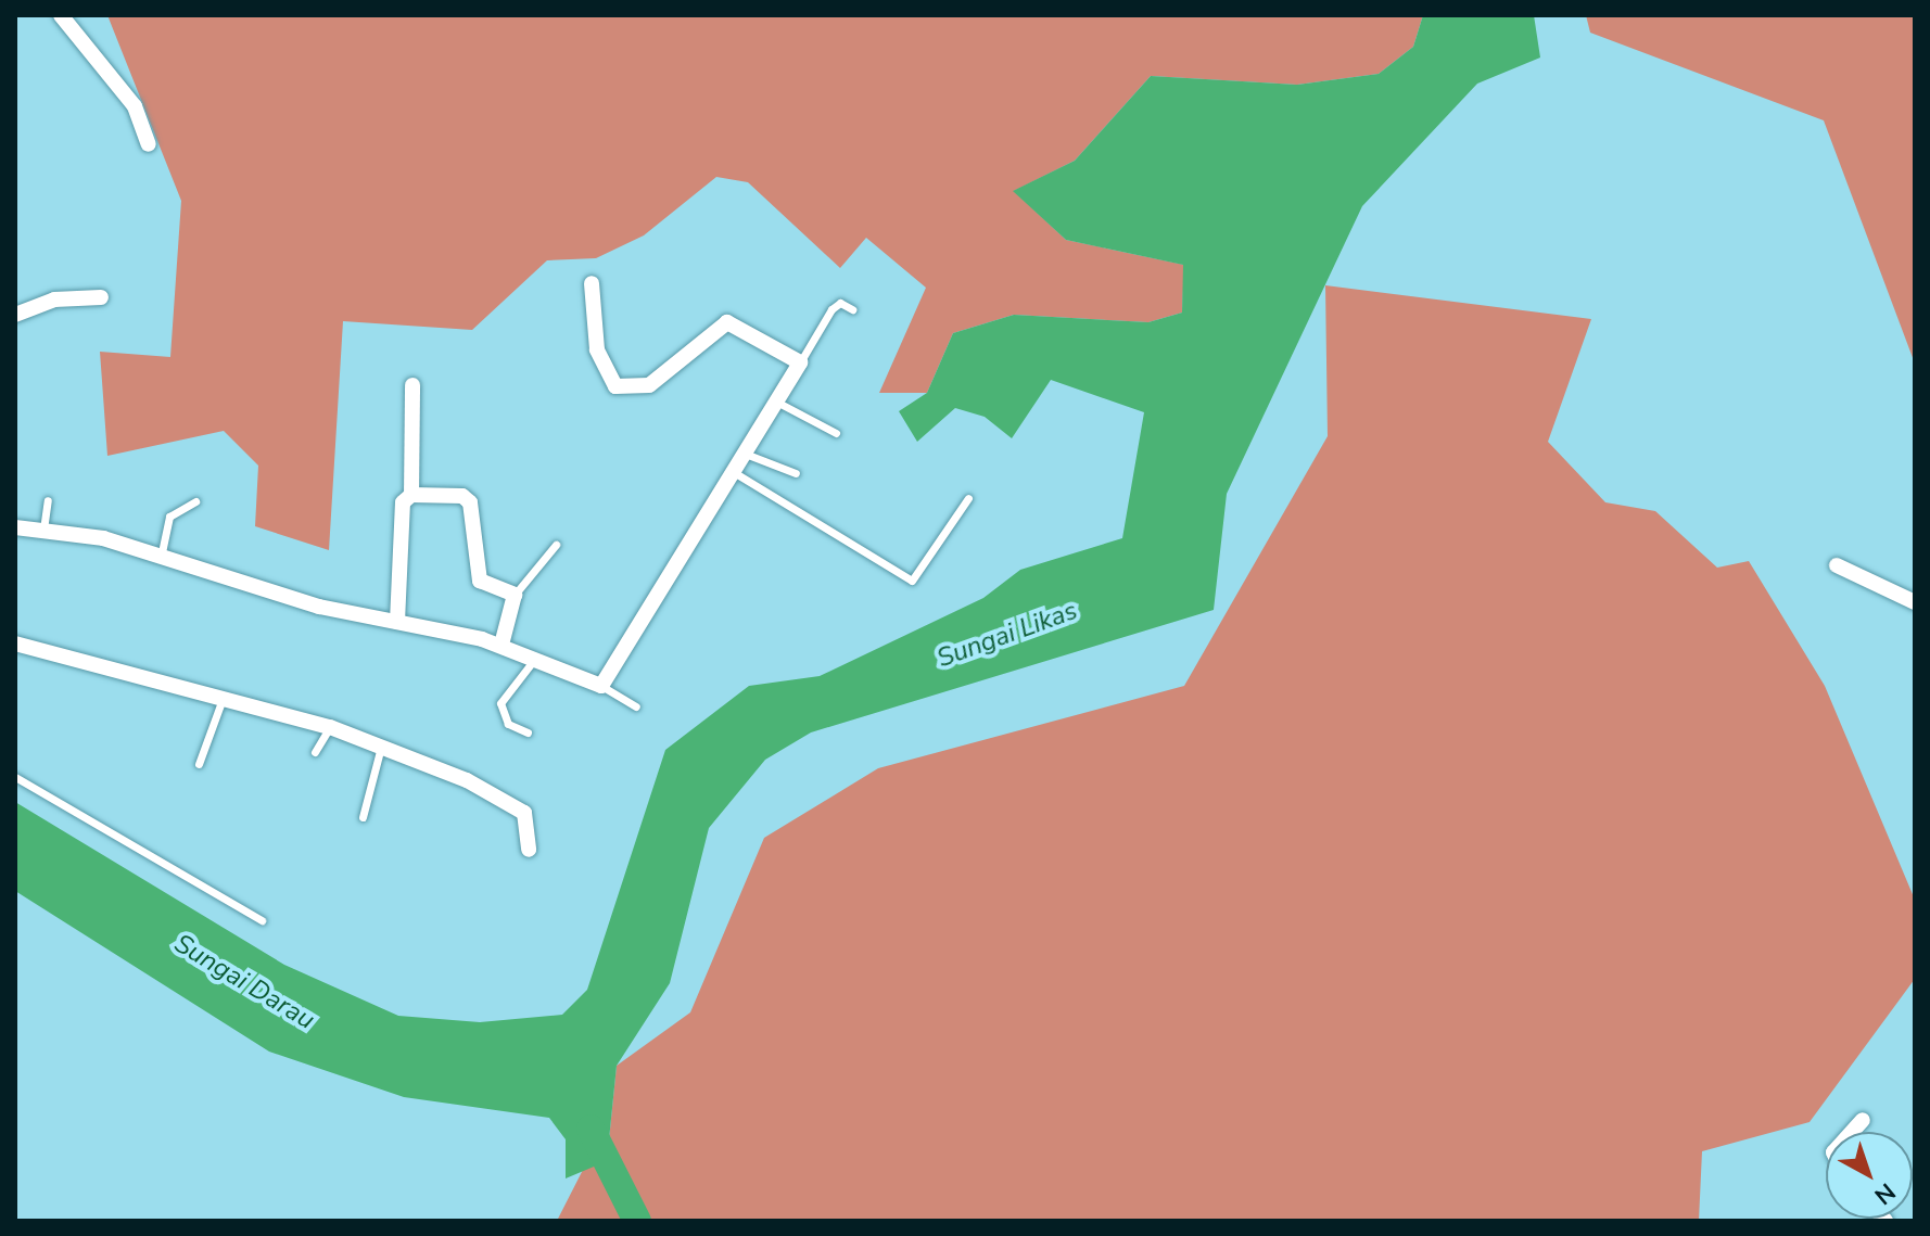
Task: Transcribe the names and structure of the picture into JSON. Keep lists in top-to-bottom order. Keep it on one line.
{"water":["Sungai Likas","Sungai Darau"],"north":"bottom right"}
